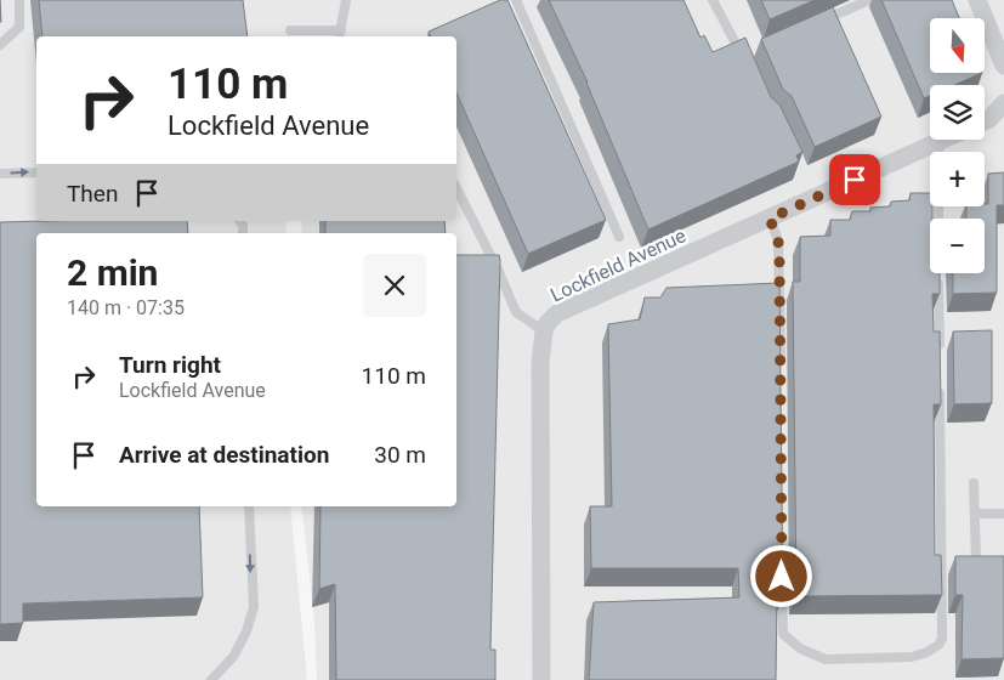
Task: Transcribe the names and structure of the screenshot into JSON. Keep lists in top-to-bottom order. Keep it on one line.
{"streets":{"street":["Lockfield Avenue"]},"north":"bottom","page":{"map_buttons":["+","−"],"turn":["110 m","Lockfield Avenue"],"then":"Then","heading":["2 min","140 m · 07:35"],"list":[{"name":"Turn right","note":"Lockfield Avenue","value":"110 m"},{"name":"Arrive at destination","value":"30 m"}]}}
